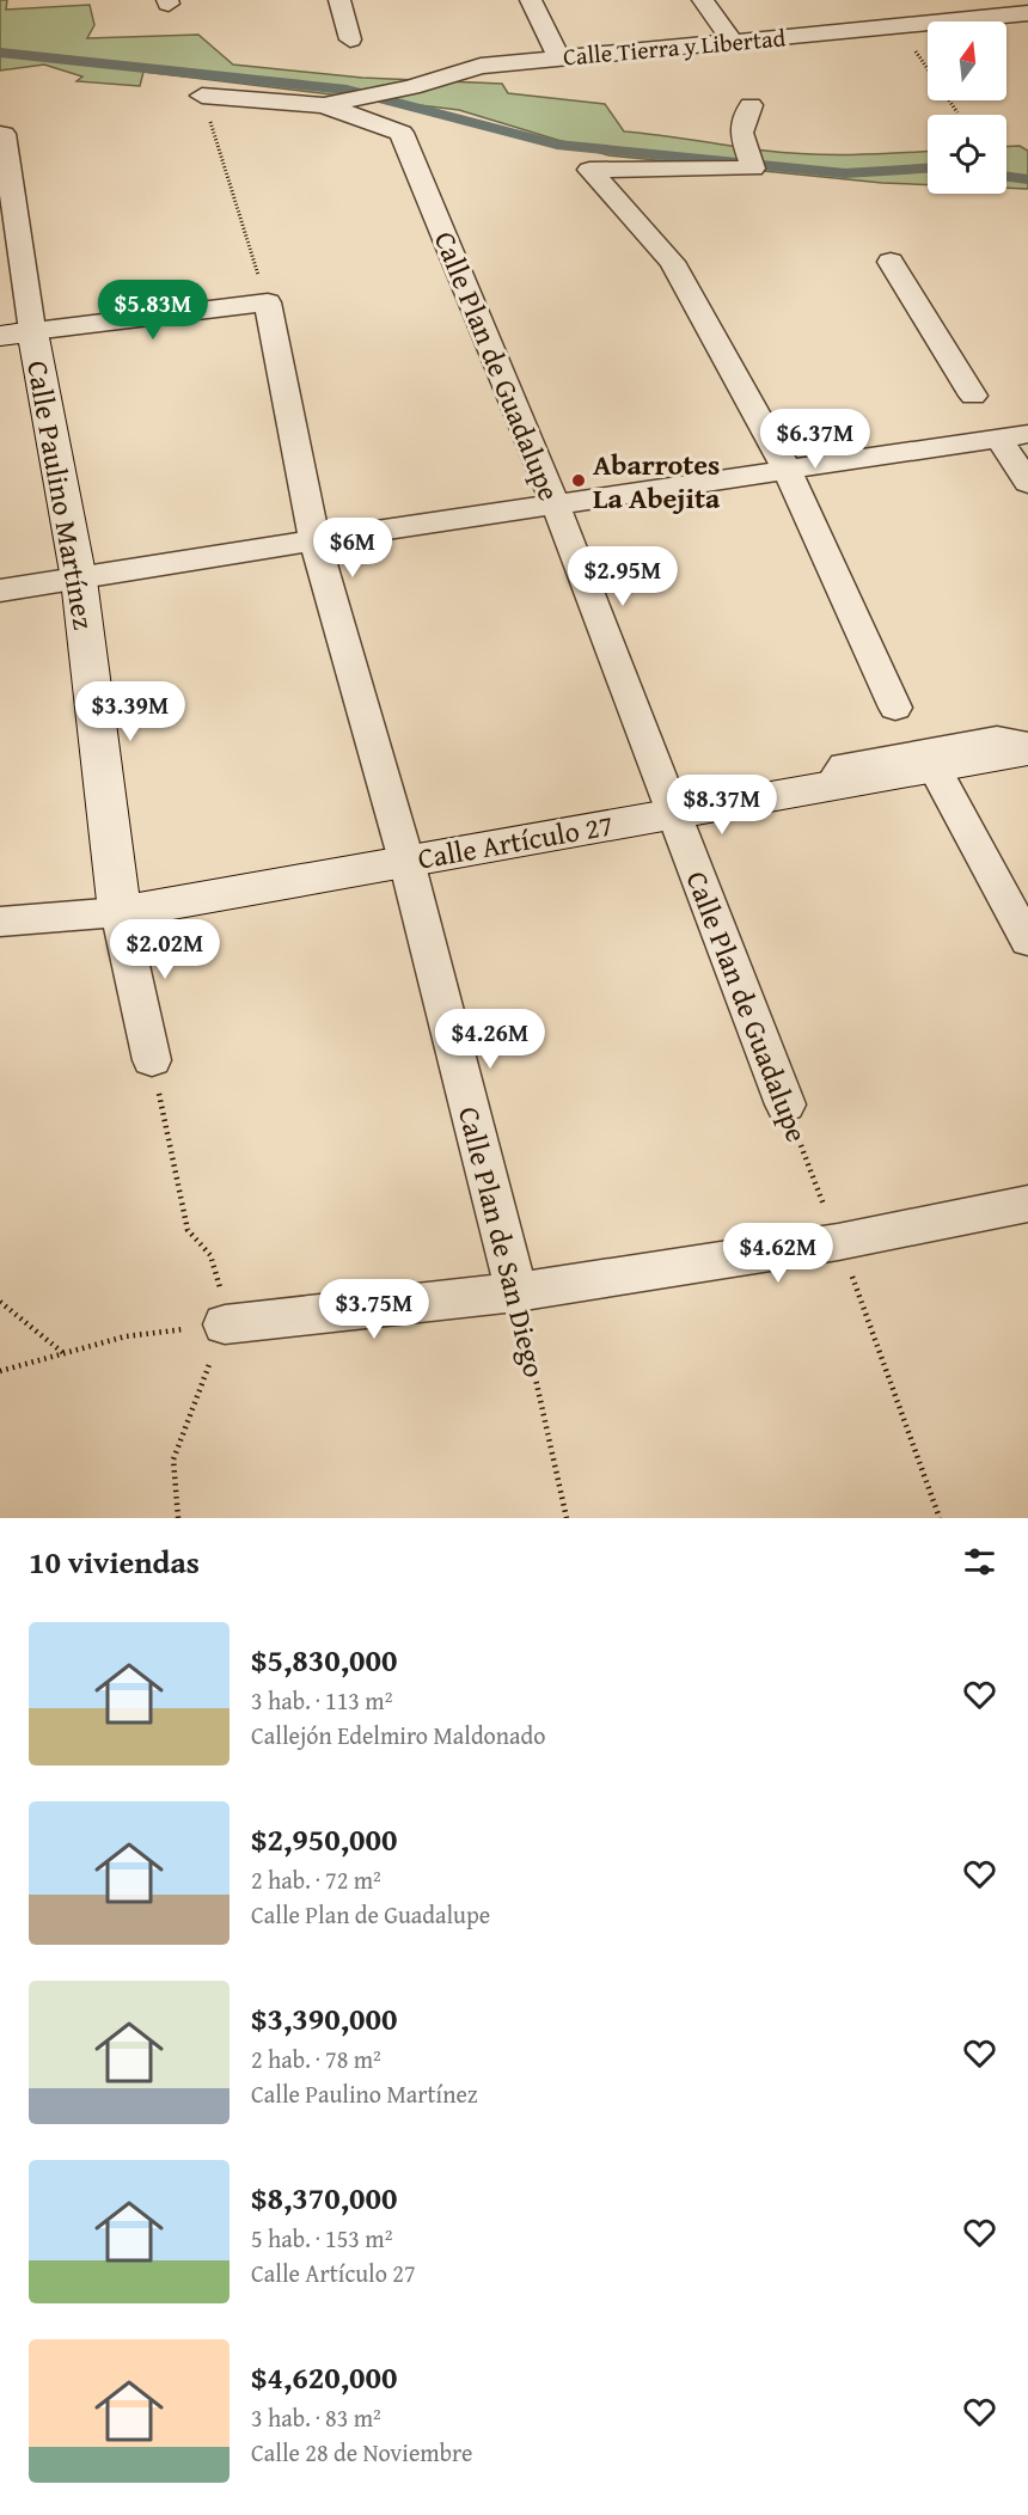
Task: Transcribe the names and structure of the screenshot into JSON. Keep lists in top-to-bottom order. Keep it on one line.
{"streets":{"street":["Calle Tierra y Libertad","Calle Plan de Guadalupe","Calle Paulino Martínez","Calle Artículo 27","Calle Plan de San Diego"]},"crossings":[["Calle Tierra y Libertad","Calle Plan de Guadalupe"],["Calle Plan de Guadalupe","Calle Artículo 27"],["Calle Paulino Martínez","Calle Artículo 27"],["Calle Artículo 27","Calle Plan de San Diego"]],"places":["Abarrotes La Abejita"],"north":"top","page":{"price":["$5.83M","$6.37M","$6M","$2.95M","$3.39M","$8.37M","$2.02M","$4.26M","$4.62M","$3.75M"],"heading":"10 viviendas","list":[{"name":"$5,830,000","note":"3 hab. · 113 m² · Callejón Edelmiro Maldonado"},{"name":"$2,950,000","note":"2 hab. · 72 m² · Calle Plan de Guadalupe"},{"name":"$3,390,000","note":"2 hab. · 78 m² · Calle Paulino Martínez"},{"name":"$8,370,000","note":"5 hab. · 153 m² · Calle Artículo 27"},{"name":"$4,620,000","note":"3 hab. · 83 m² · Calle 28 de Noviembre"}]}}
